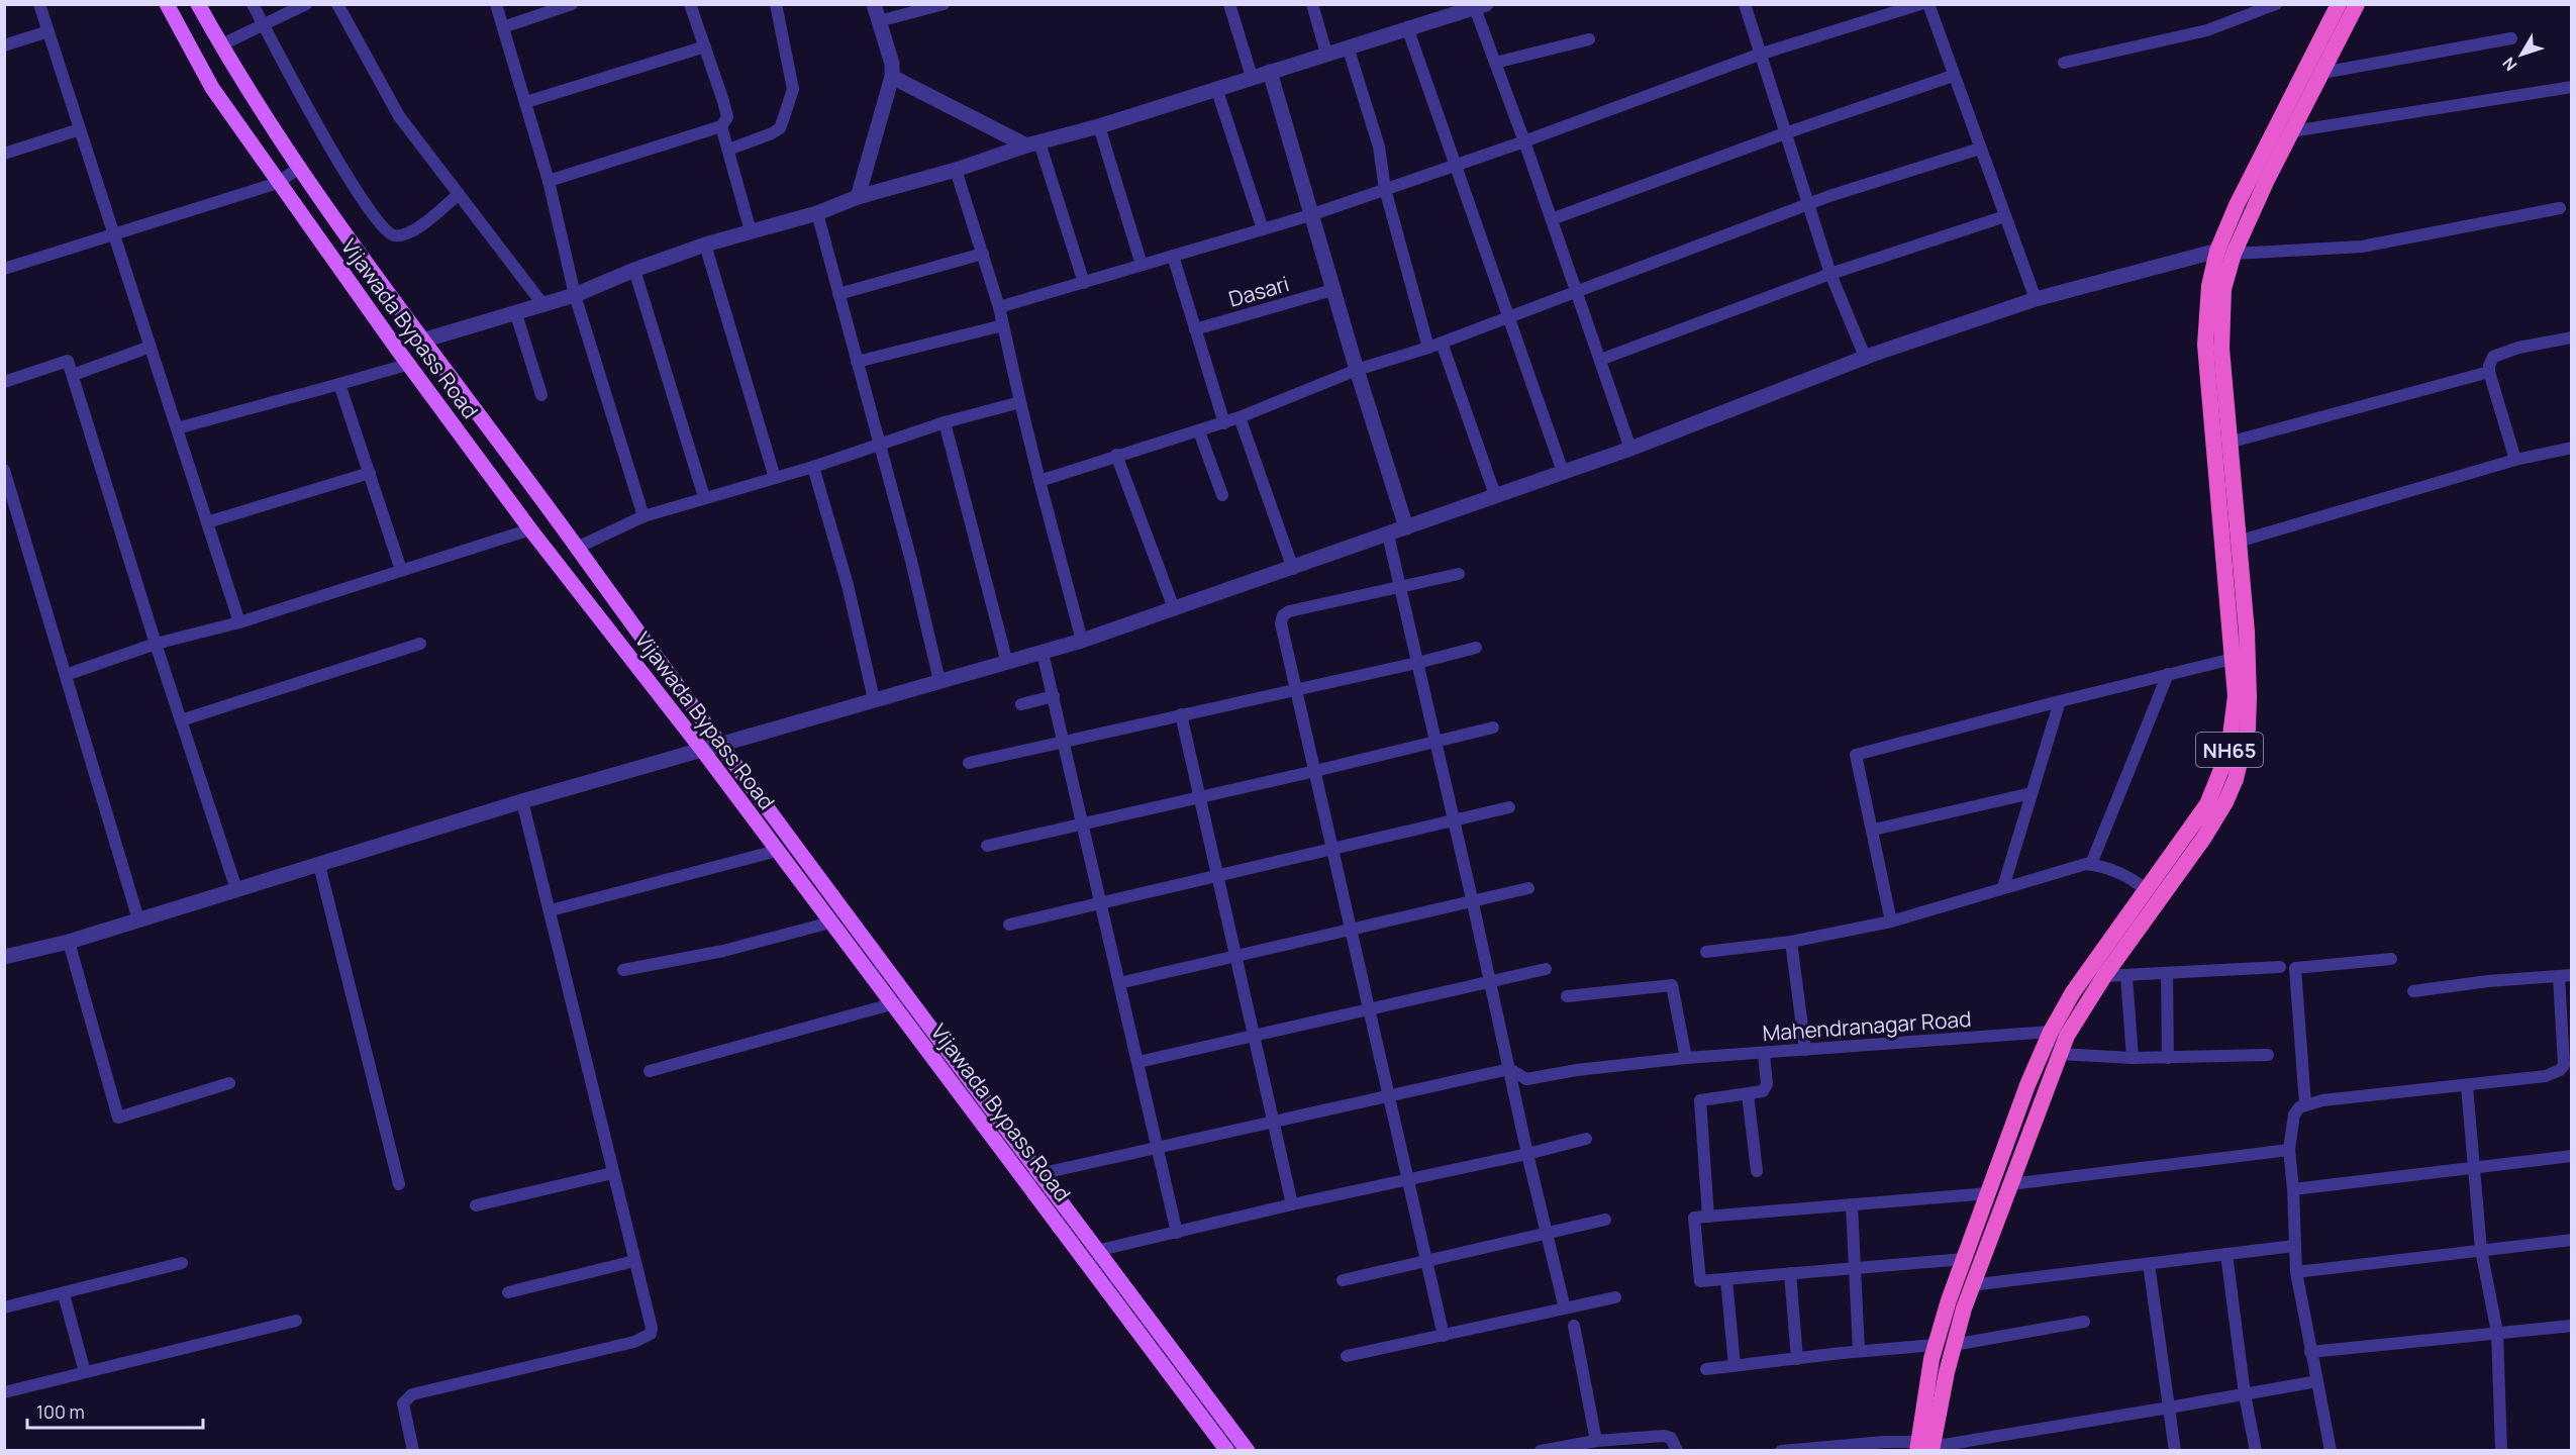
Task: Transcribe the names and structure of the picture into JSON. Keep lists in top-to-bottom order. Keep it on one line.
{"streets":{"highway":["NH65"],"main road":["Vijawada Bypass Road"],"street":["Dasari","Mahendranagar Road"]},"crossings":[["NH65","Mahendranagar Road"]],"scale_bar":"100 m","north":"bottom left"}
